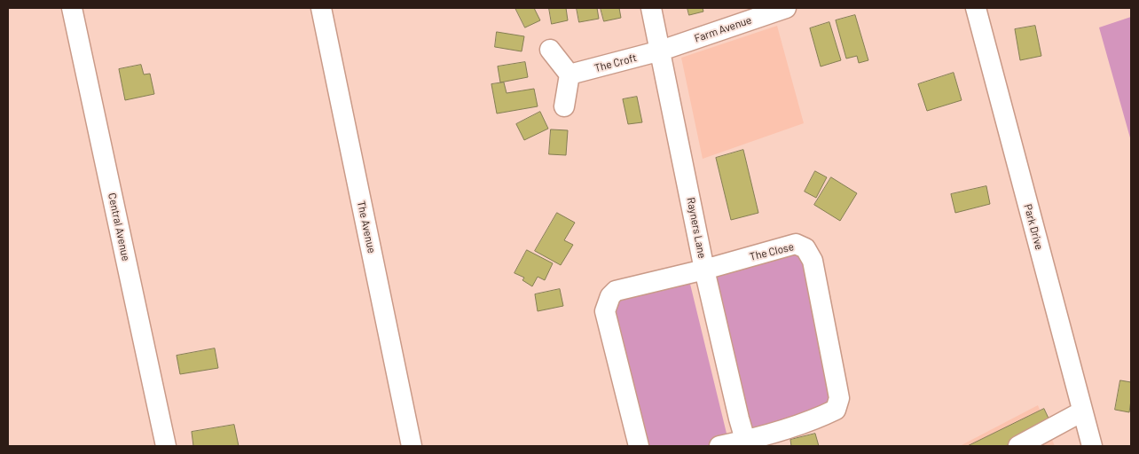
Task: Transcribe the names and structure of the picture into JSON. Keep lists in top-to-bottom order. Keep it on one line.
{"streets":{"street":["Farm Avenue","The Croft","Central Avenue","The Avenue","Park Drive","Rayners Lane","The Close"]},"crossings":[["Farm Avenue","The Croft"],["Farm Avenue","Rayners Lane"],["The Croft","Rayners Lane"],["Rayners Lane","The Close"]]}
